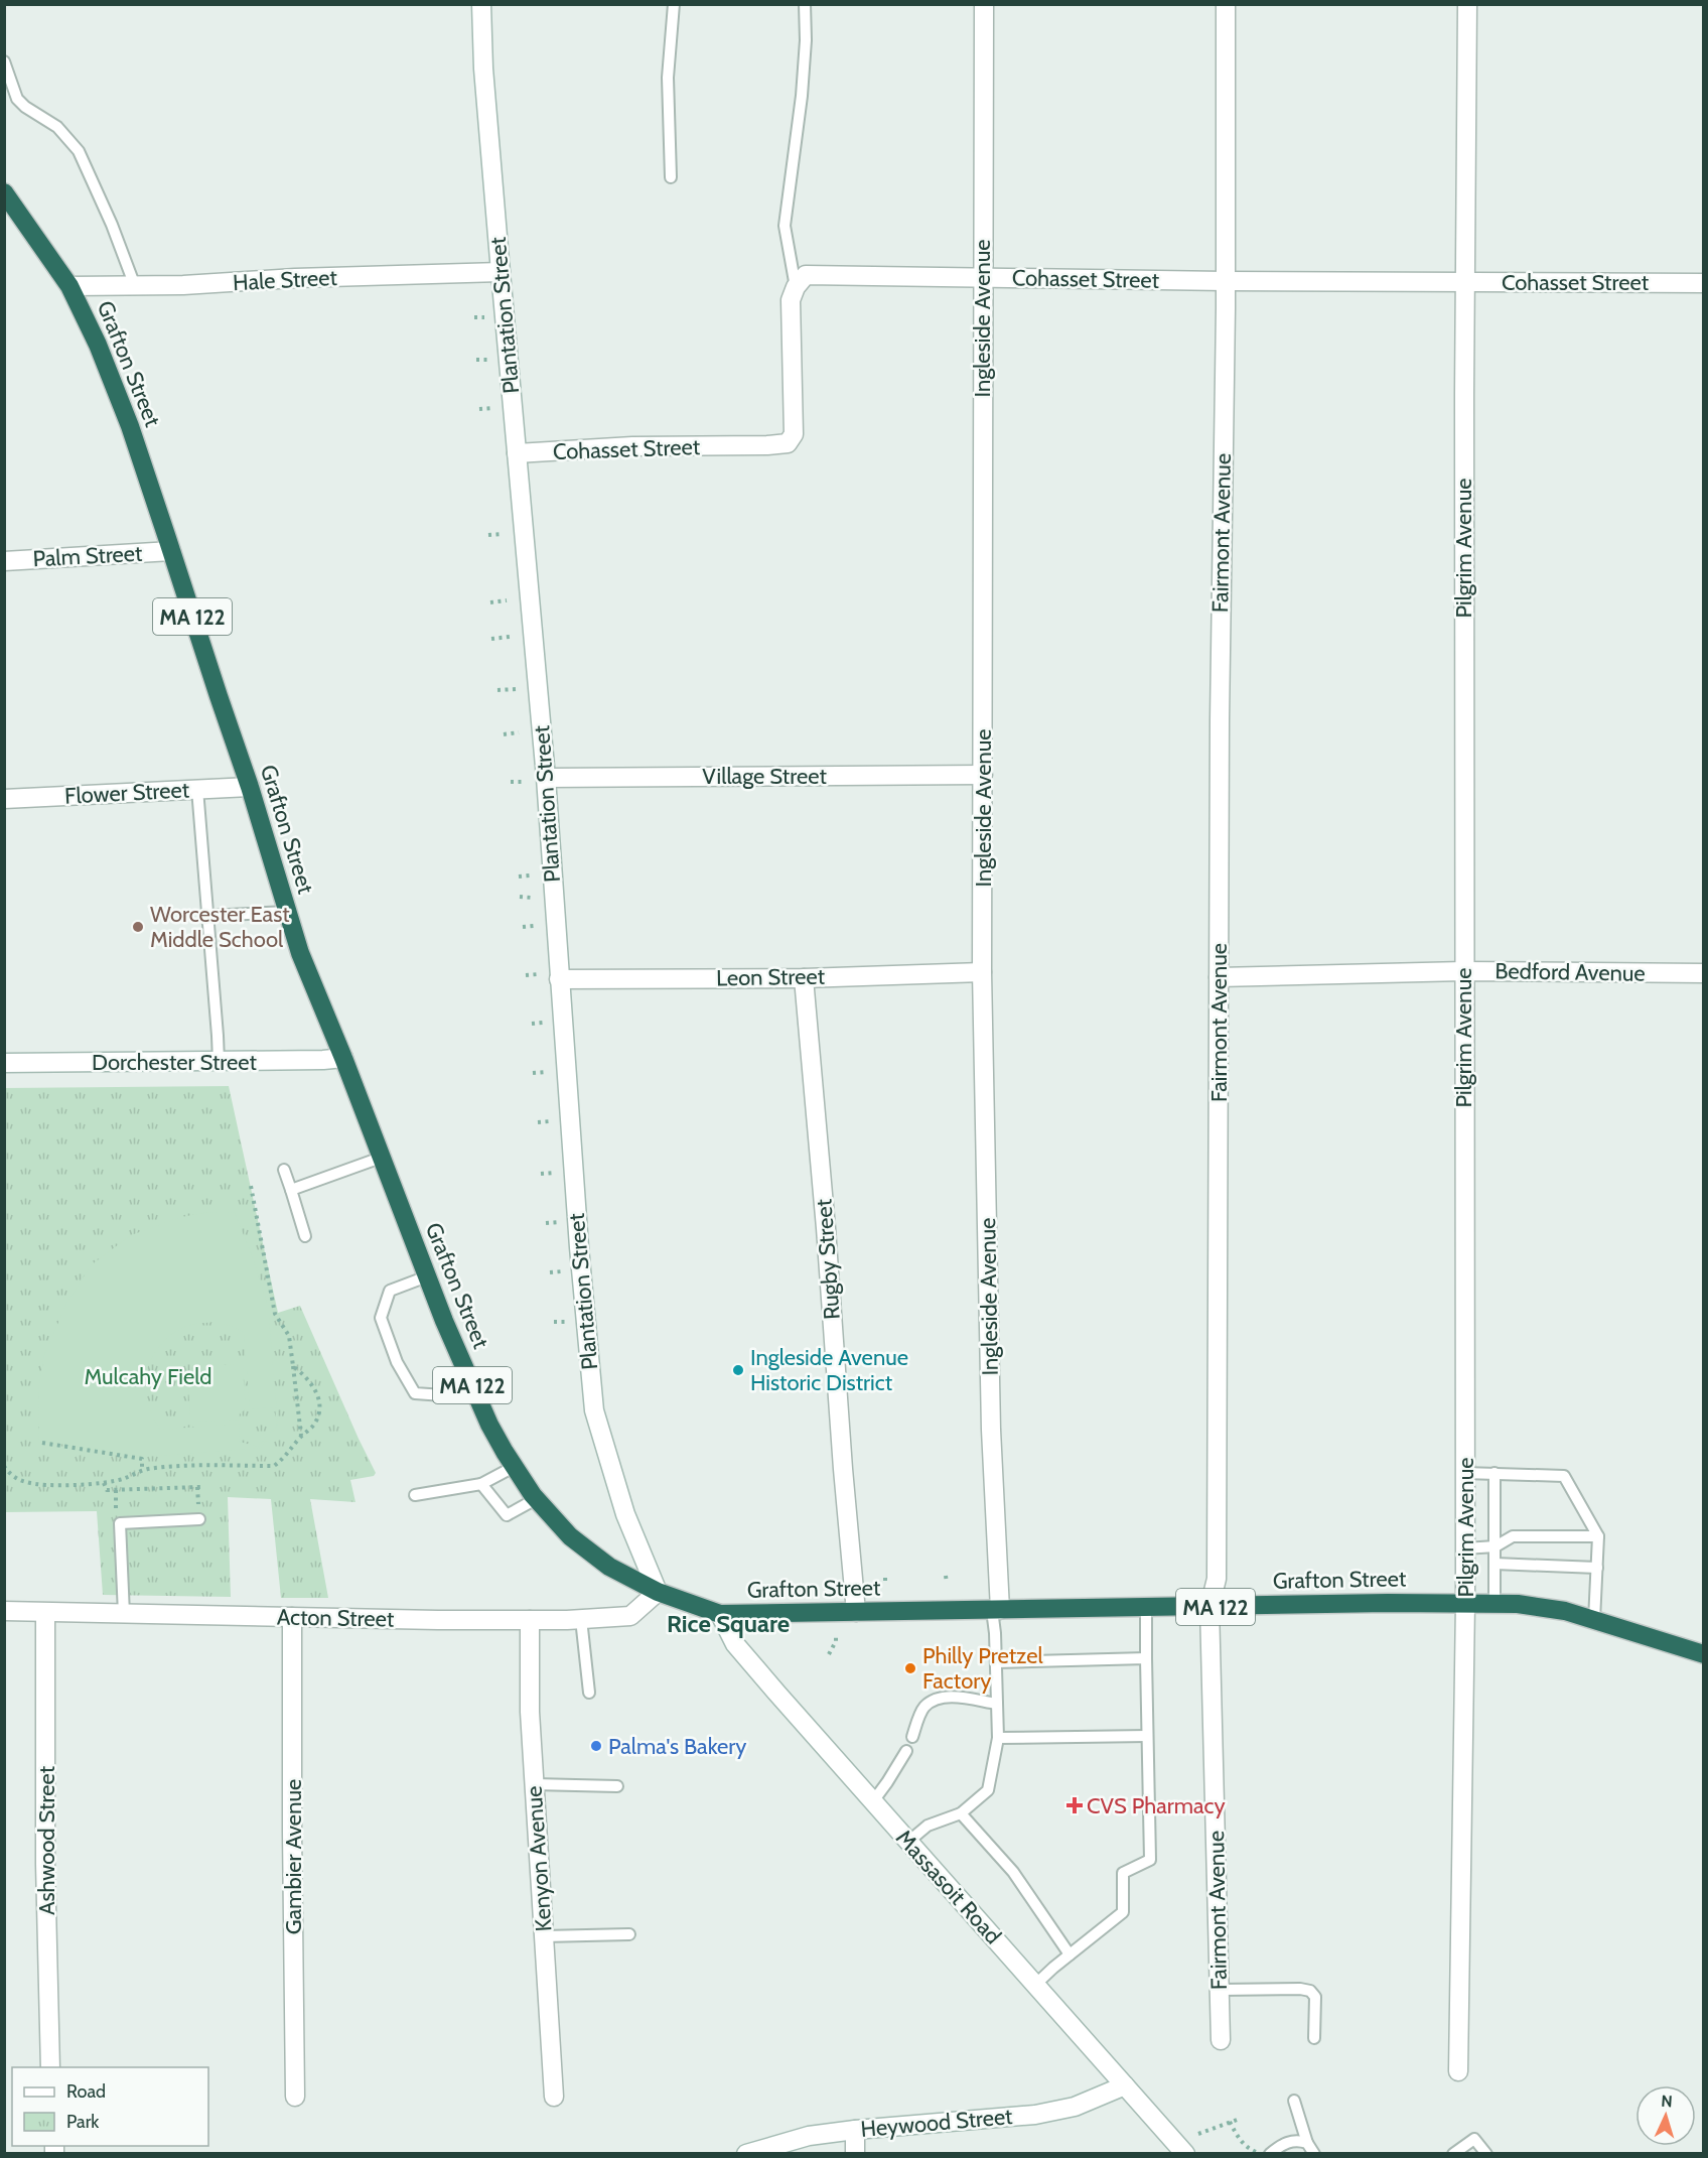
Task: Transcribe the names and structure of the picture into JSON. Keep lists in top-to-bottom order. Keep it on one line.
{"streets":{"highway":["Grafton Street","MA 122"],"street":["Cohasset Street","Hale Street","Plantation Street","Ingleside Avenue","Fairmont Avenue","Pilgrim Avenue","Palm Street","Village Street","Flower Street","Bedford Avenue","Leon Street","Dorchester Street","Rugby Street","Acton Street","Ashwood Street","Gambier Avenue","Kenyon Avenue","Massasoit Road","Heywood Street"]},"crossings":[["Cohasset Street","Plantation Street"],["Cohasset Street","Ingleside Avenue"],["Cohasset Street","Fairmont Avenue"],["Cohasset Street","Pilgrim Avenue"],["Hale Street","Plantation Street"],["Hale Street","Grafton Street"],["Plantation Street","Grafton Street"],["Plantation Street","Village Street"],["Plantation Street","Leon Street"],["Plantation Street","Acton Street"],["Ingleside Avenue","Grafton Street"],["Ingleside Avenue","Village Street"],["Ingleside Avenue","Leon Street"],["Grafton Street","Fairmont Avenue"],["Grafton Street","Pilgrim Avenue"],["Grafton Street","Palm Street"],["Grafton Street","Flower Street"],["Grafton Street","Dorchester Street"],["Grafton Street","Rugby Street"],["Grafton Street","Acton Street"],["Grafton Street","Massasoit Road"],["Fairmont Avenue","Bedford Avenue"],["Pilgrim Avenue","Bedford Avenue"],["Leon Street","Rugby Street"],["Acton Street","Ashwood Street"],["Acton Street","Gambier Avenue"],["Acton Street","Kenyon Avenue"],["Massasoit Road","Heywood Street"]],"districts":["Rice Square"],"parks":["Mulcahy Field"],"places":{"other":["Worcester East Middle School","Ingleside Avenue Historic District","Philly Pretzel Factory","Palma's Bakery"],"health":["CVS Pharmacy"]},"legend":["Road","Park"],"north":"top"}
